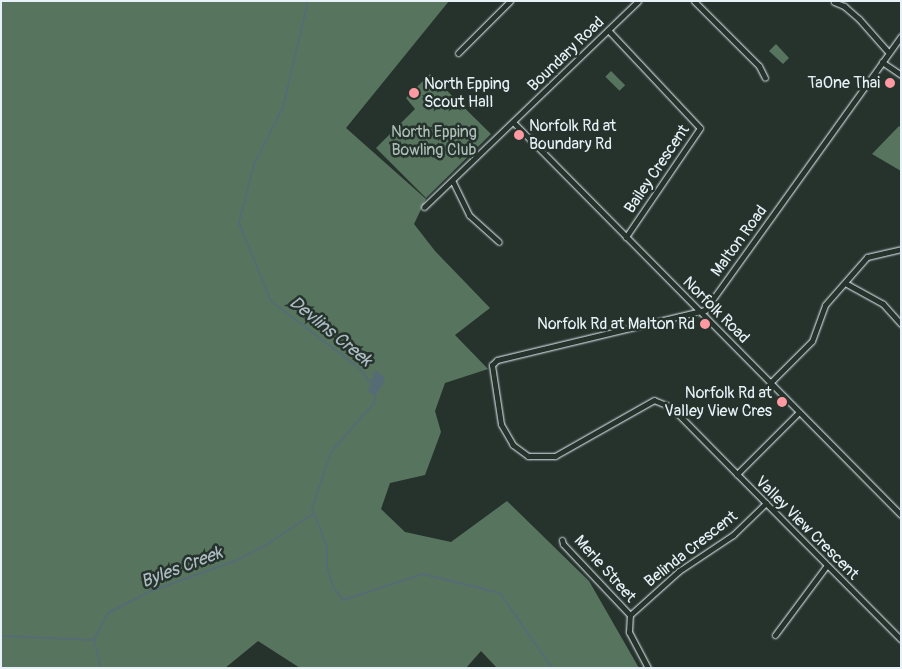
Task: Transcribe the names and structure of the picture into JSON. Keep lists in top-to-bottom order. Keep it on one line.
{"streets":{"street":["Boundary Road","Bailey Crescent","Malton Road","Norfolk Road","Valley View Crescent","Belinda Crescent","Merle Street"]},"crossings":[["Boundary Road","Bailey Crescent"],["Boundary Road","Norfolk Road"],["Bailey Crescent","Norfolk Road"],["Malton Road","Norfolk Road"],["Malton Road","Valley View Crescent"],["Norfolk Road","Valley View Crescent"],["Valley View Crescent","Belinda Crescent"],["Belinda Crescent","Merle Street"]],"water":["Devlins Creek","Byles Creek"],"parks":["North Epping Bowling Club"],"places":["TaOne Thai","North Epping Scout Hall","Norfolk Rd at Boundary Rd","Norfolk Rd at Malton Rd","Norfolk Rd at Valley View Cres"]}
